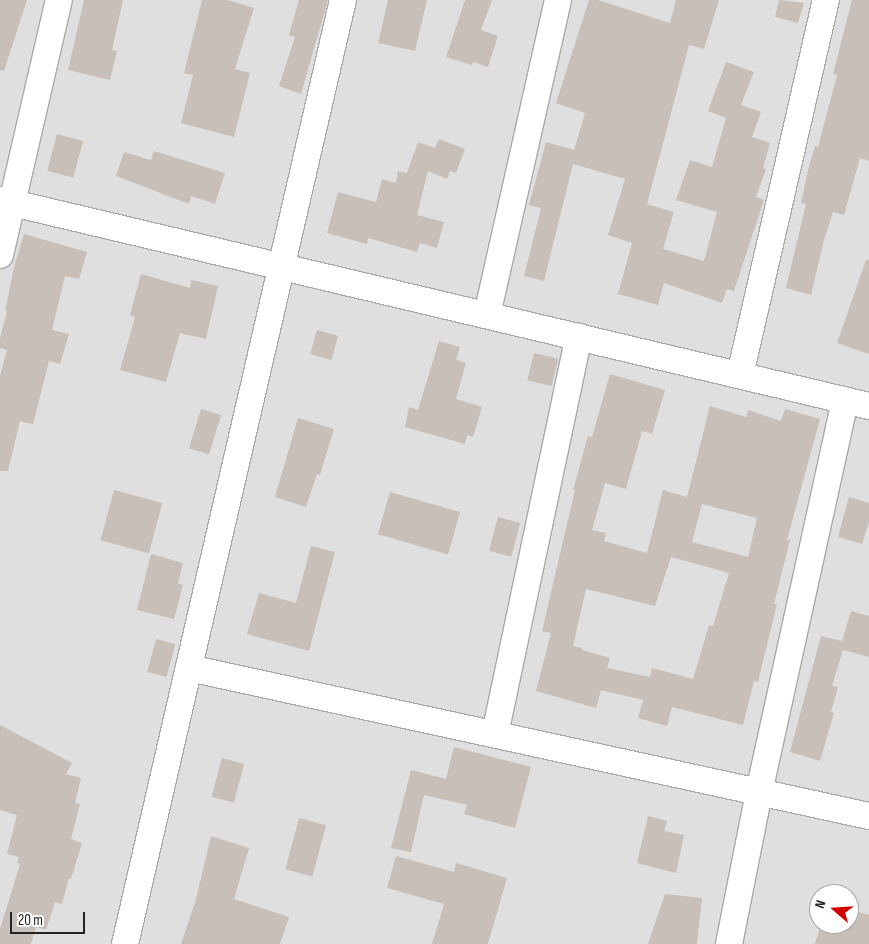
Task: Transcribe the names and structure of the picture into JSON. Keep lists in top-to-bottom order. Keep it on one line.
{"scale_bar":"20 m","north":"left"}
